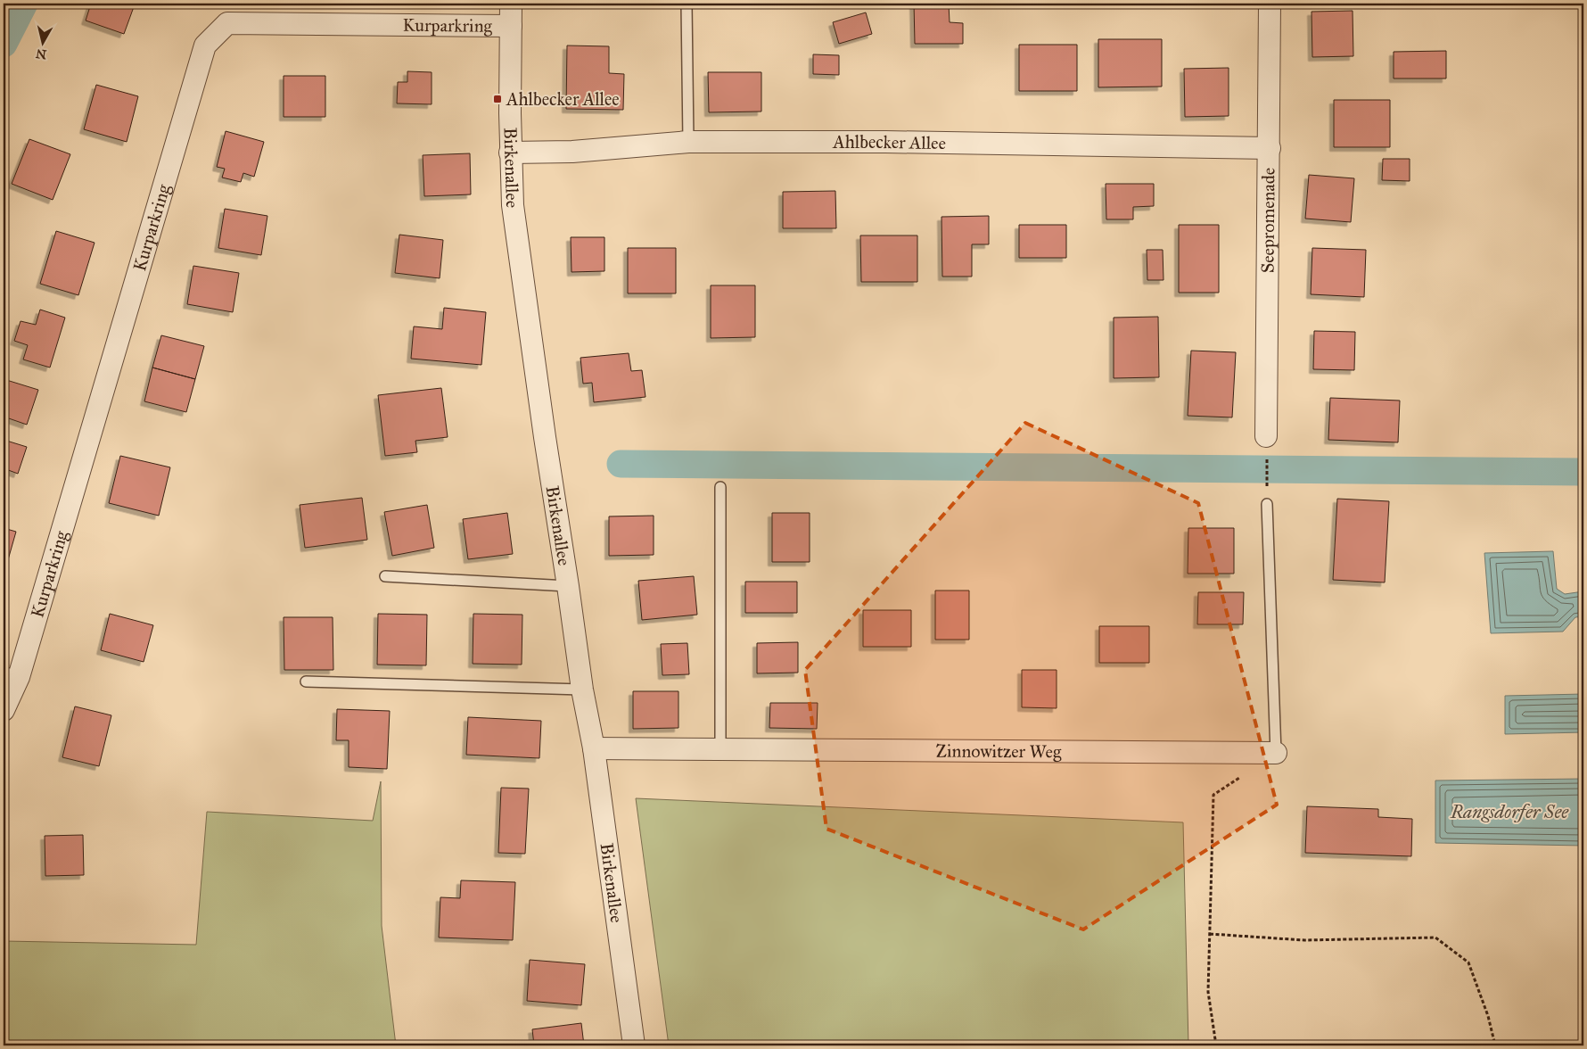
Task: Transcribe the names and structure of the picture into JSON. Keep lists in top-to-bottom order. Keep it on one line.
{"streets":{"street":["Kurparkring","Ahlbecker Allee","Birkenallee","Seepromenade","Zinnowitzer Weg"]},"crossings":[["Kurparkring","Birkenallee"],["Ahlbecker Allee","Birkenallee"],["Ahlbecker Allee","Seepromenade"],["Birkenallee","Zinnowitzer Weg"]],"water":["Rangsdorfer See"],"places":{"transit":["Ahlbecker Allee"]},"north":"bottom"}
